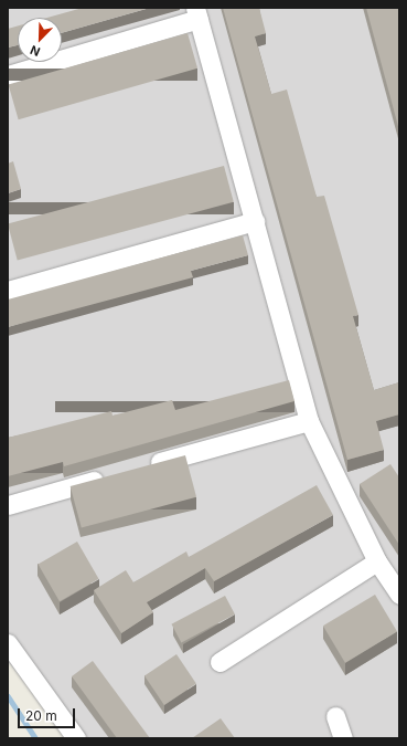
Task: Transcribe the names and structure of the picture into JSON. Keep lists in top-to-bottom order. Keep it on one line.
{"scale_bar":"20 m","north":"bottom left"}
